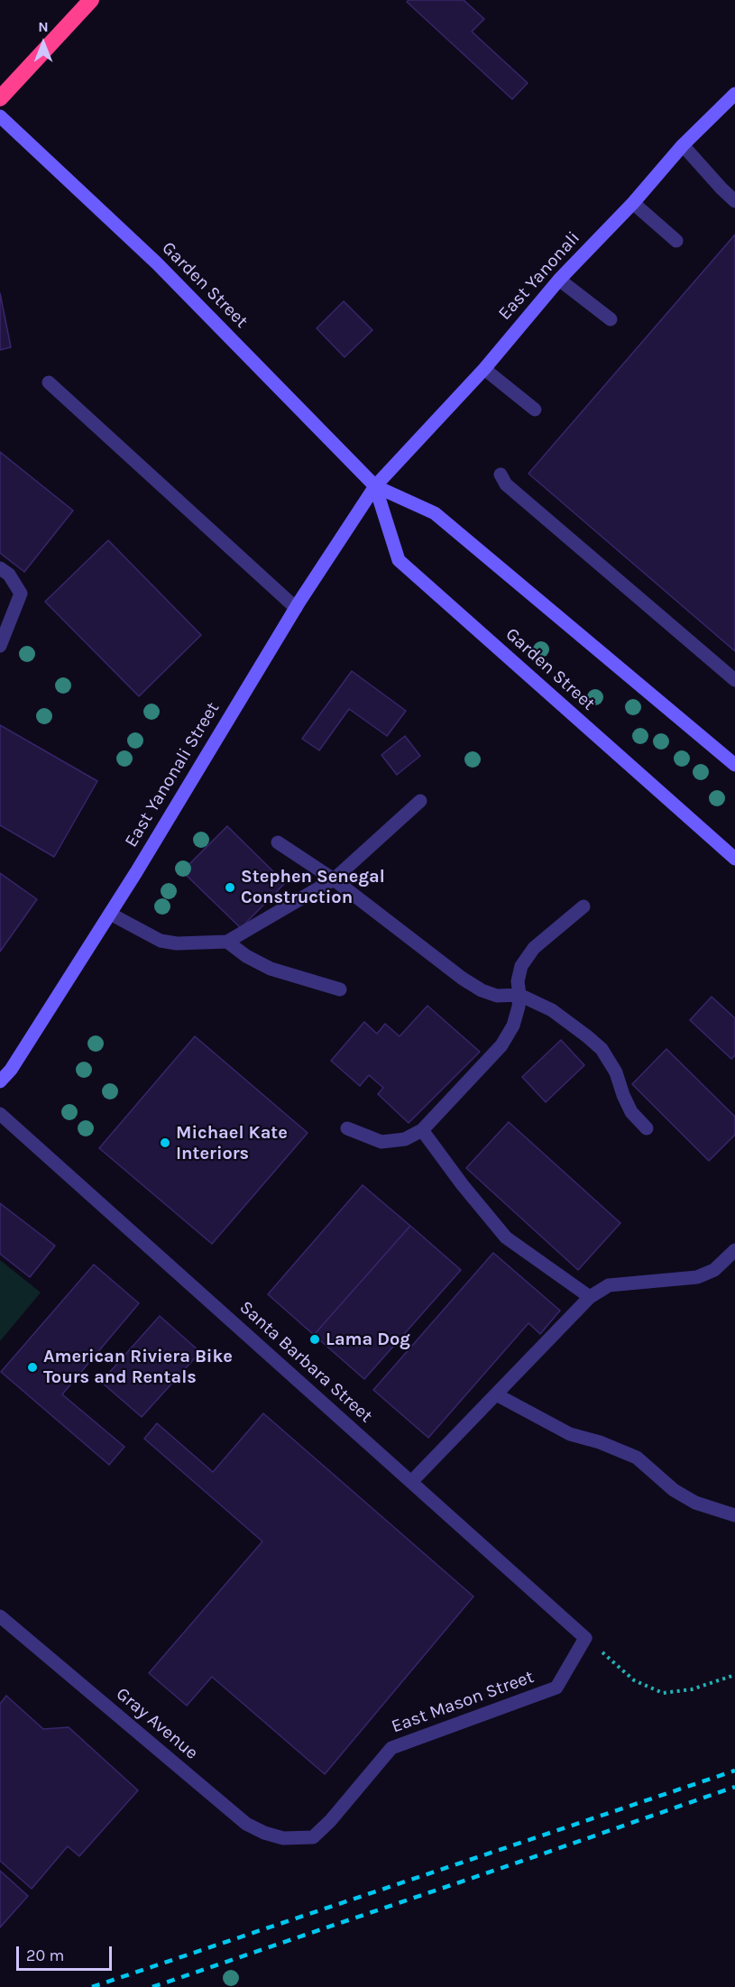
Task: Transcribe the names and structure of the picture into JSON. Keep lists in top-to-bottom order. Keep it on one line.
{"streets":{"main road":["East Yanonali","Garden Street","East Yanonali Street"],"street":["Santa Barbara Street","East Mason Street","Gray Avenue"]},"crossings":[["East Yanonali","Garden Street"],["East Yanonali","East Yanonali Street"],["Garden Street","East Yanonali Street"],["Santa Barbara Street","East Mason Street"],["East Mason Street","Gray Avenue"]],"places":["Stephen Senegal Construction","Michael Kate Interiors","Lama Dog","American Riviera Bike Tours and Rentals"],"scale_bar":"20 m","north":"top"}
